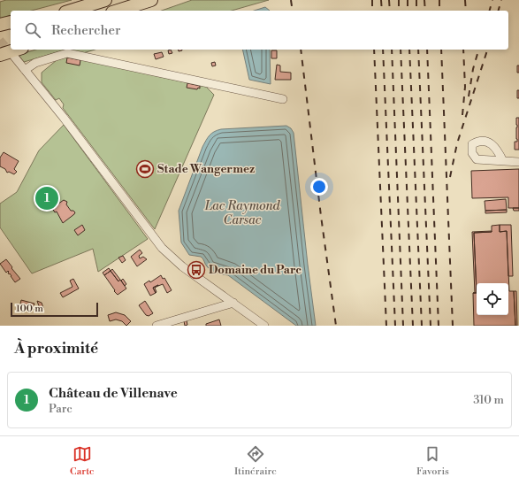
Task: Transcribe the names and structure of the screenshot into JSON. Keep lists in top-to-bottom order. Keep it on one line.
{"water":["Lac Raymond Carsac"],"places":{"sports":["Stade Wangermez"],"bus stop":["Domaine du Parc"]},"scale_bar":"100 m","page":{"search":"Rechercher","pins":"1","scale":"100 m","heading":"À proximité","list":[{"mark":"1","name":"Château de Villenave","note":"Parc","value":"310 m"}],"nav":["Carte","Itinéraire","Favoris"]}}
